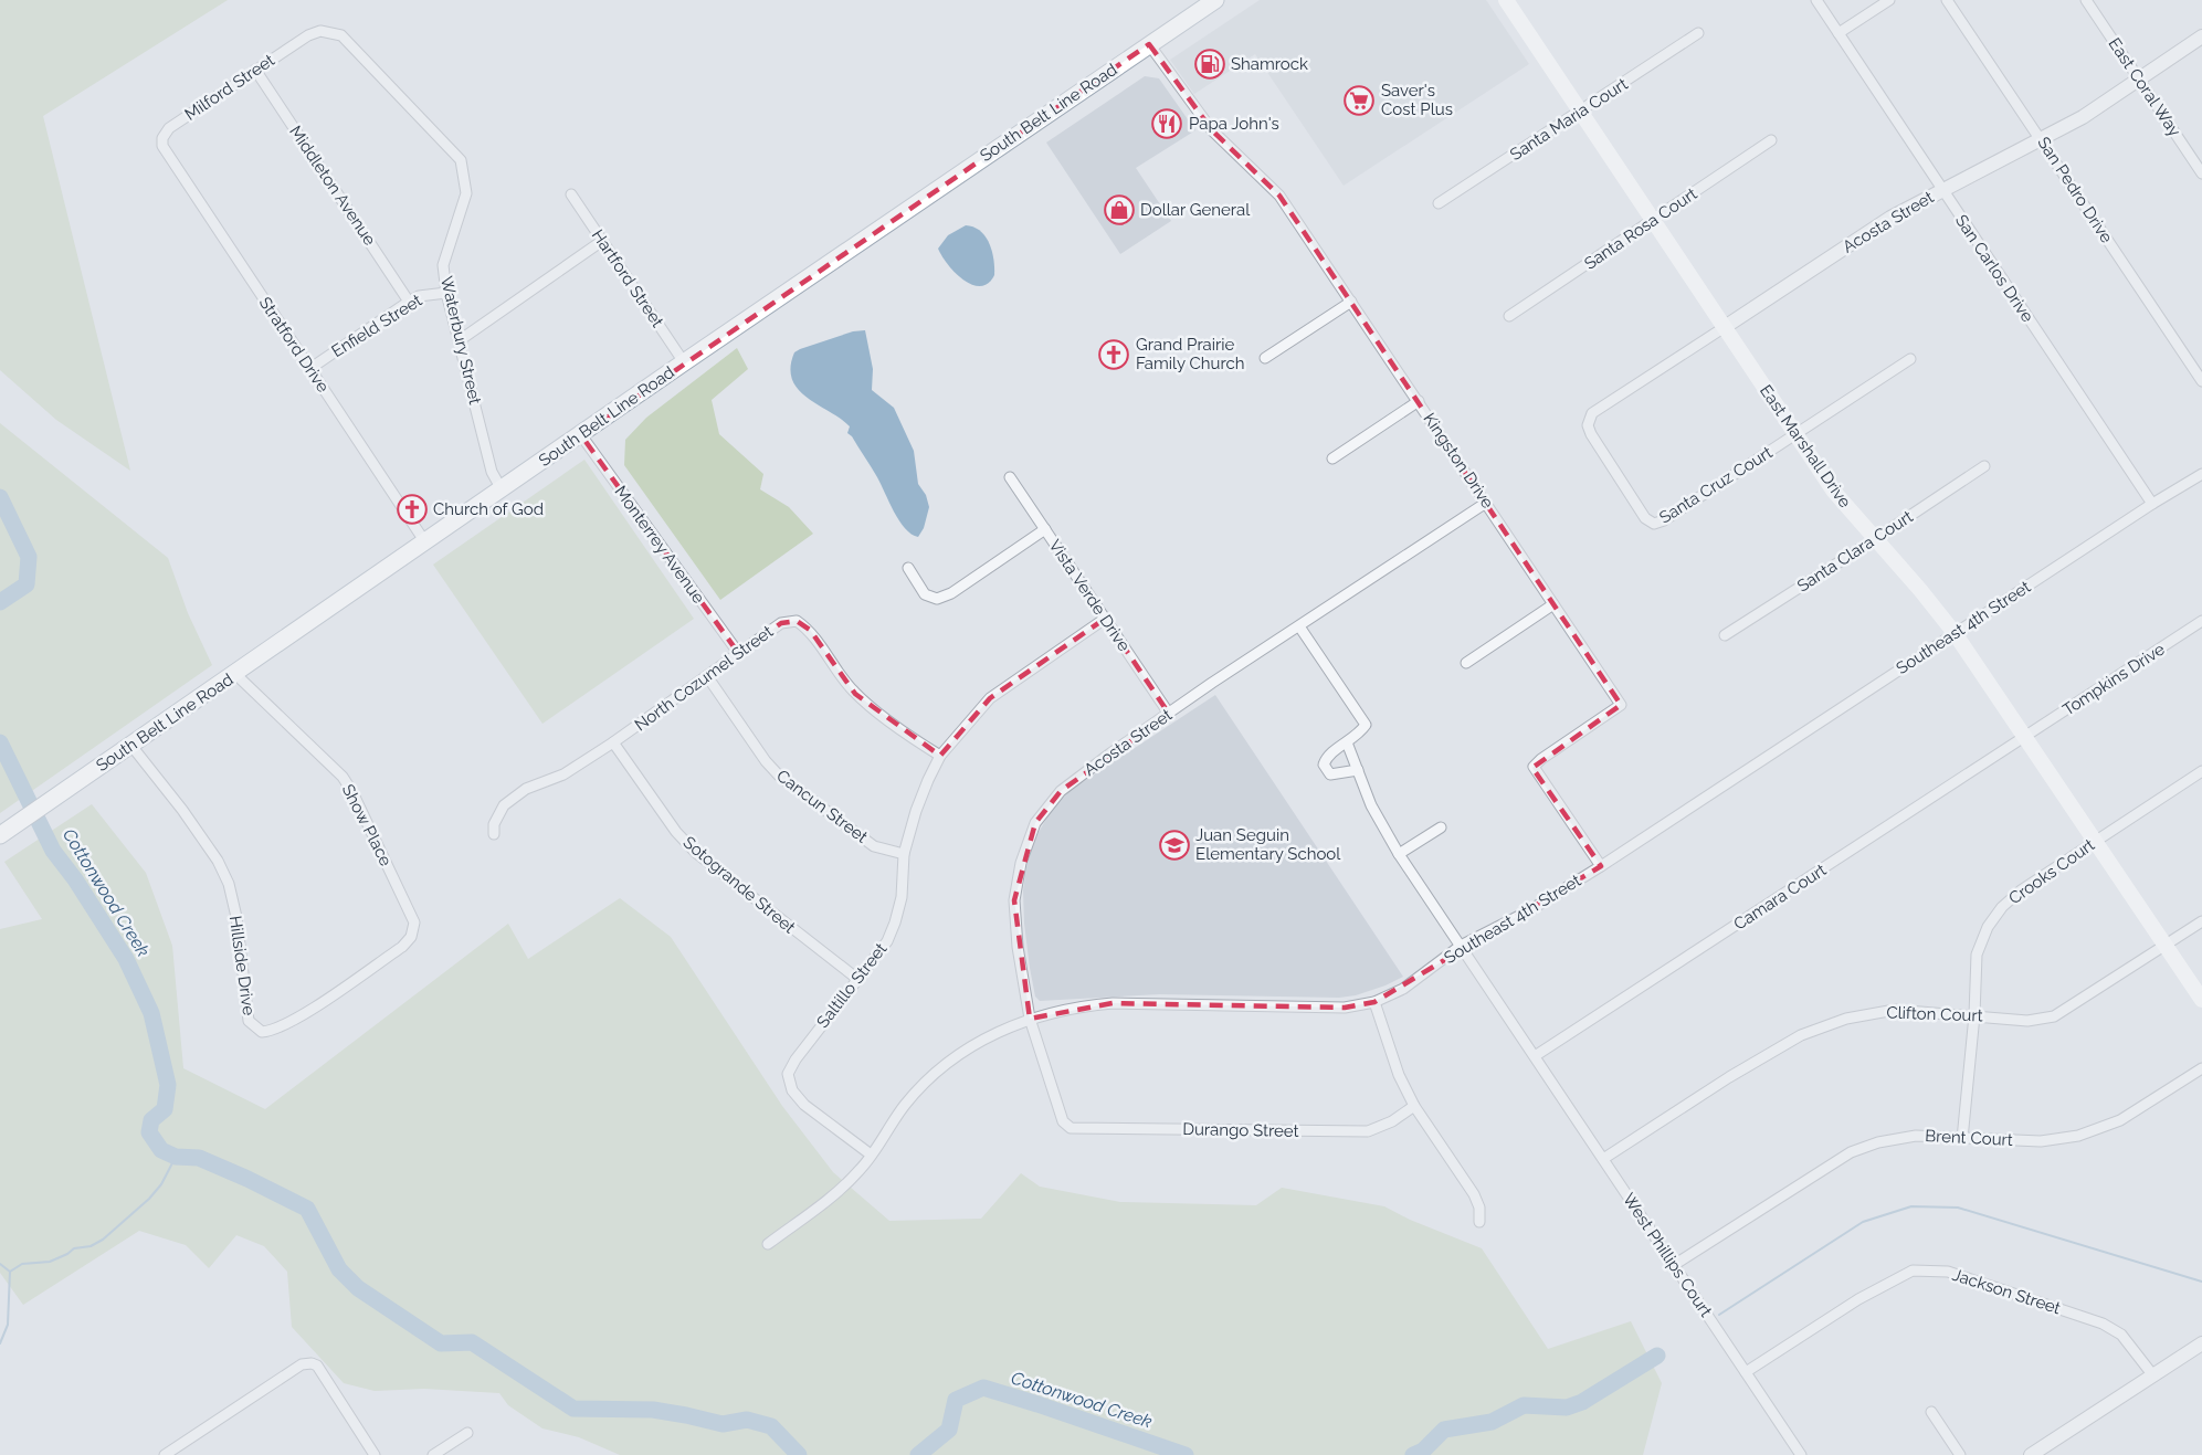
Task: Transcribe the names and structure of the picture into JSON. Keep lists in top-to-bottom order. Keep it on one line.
{"streets":{"main road":["South Belt Line Road","East Marshall Drive"],"street":["Milford Street","East Coral Way","Santa Maria Court","Middleton Avenue","San Pedro Drive","Acosta Street","Santa Rosa Court","San Carlos Drive","Hartford Street","Enfield Street","Waterbury Street","Stratford Drive","Kingston Drive","Santa Cruz Court","Monterrey Avenue","Santa Clara Court","Vista Verde Drive","Southeast 4th Street","North Cozumel Street","Tompkins Drive","Cancun Street","Show Place","Crooks Court","Sotogrande Street","Camara Court","Hillside Drive","Saltillo Street","Clifton Court","Durango Street","Brent Court","West Phillips Court","Jackson Street"]},"crossings":[["Milford Street","Middleton Avenue"],["Milford Street","Waterbury Street"],["Milford Street","Stratford Drive"],["East Coral Way","Acosta Street"],["South Belt Line Road","Hartford Street"],["South Belt Line Road","Waterbury Street"],["South Belt Line Road","Stratford Drive"],["South Belt Line Road","Kingston Drive"],["South Belt Line Road","Monterrey Avenue"],["South Belt Line Road","Show Place"],["South Belt Line Road","Hillside Drive"],["Santa Maria Court","East Marshall Drive"],["Middleton Avenue","Enfield Street"],["San Pedro Drive","Acosta Street"],["Acosta Street","San Carlos Drive"],["Acosta Street","East Marshall Drive"],["Acosta Street","Kingston Drive"],["Acosta Street","Santa Cruz Court"],["Acosta Street","Vista Verde Drive"],["Acosta Street","Southeast 4th Street"],["Acosta Street","Durango Street"],["Santa Rosa Court","East Marshall Drive"],["San Carlos Drive","Southeast 4th Street"],["Enfield Street","Waterbury Street"],["Enfield Street","Stratford Drive"],["East Marshall Drive","Santa Cruz Court"],["East Marshall Drive","Santa Clara Court"],["East Marshall Drive","Southeast 4th Street"],["East Marshall Drive","Tompkins Drive"],["East Marshall Drive","Crooks Court"],["East Marshall Drive","Camara Court"],["East Marshall Drive","Clifton Court"],["Kingston Drive","Southeast 4th Street"],["Monterrey Avenue","North Cozumel Street"],["Vista Verde Drive","Saltillo Street"],["Southeast 4th Street","Saltillo Street"],["Southeast 4th Street","West Phillips Court"],["North Cozumel Street","Cancun Street"],["North Cozumel Street","Sotogrande Street"],["North Cozumel Street","Saltillo Street"],["Tompkins Drive","Camara Court"],["Cancun Street","Saltillo Street"],["Show Place","Hillside Drive"],["Crooks Court","Clifton Court"],["Crooks Court","Brent Court"],["Sotogrande Street","Saltillo Street"],["Camara Court","West Phillips Court"],["Clifton Court","West Phillips Court"],["Brent Court","West Phillips Court"],["West Phillips Court","Jackson Street"]],"water":["Cottonwood Creek"],"places":{"fuel station":["Shamrock"],"supermarket":["Saver's Cost Plus"],"restaurant":["Papa John's"],"shop":["Dollar General"],"church":["Grand Prairie Family Church","Church of God"],"school or university":["Juan Seguin Elementary School"]}}
